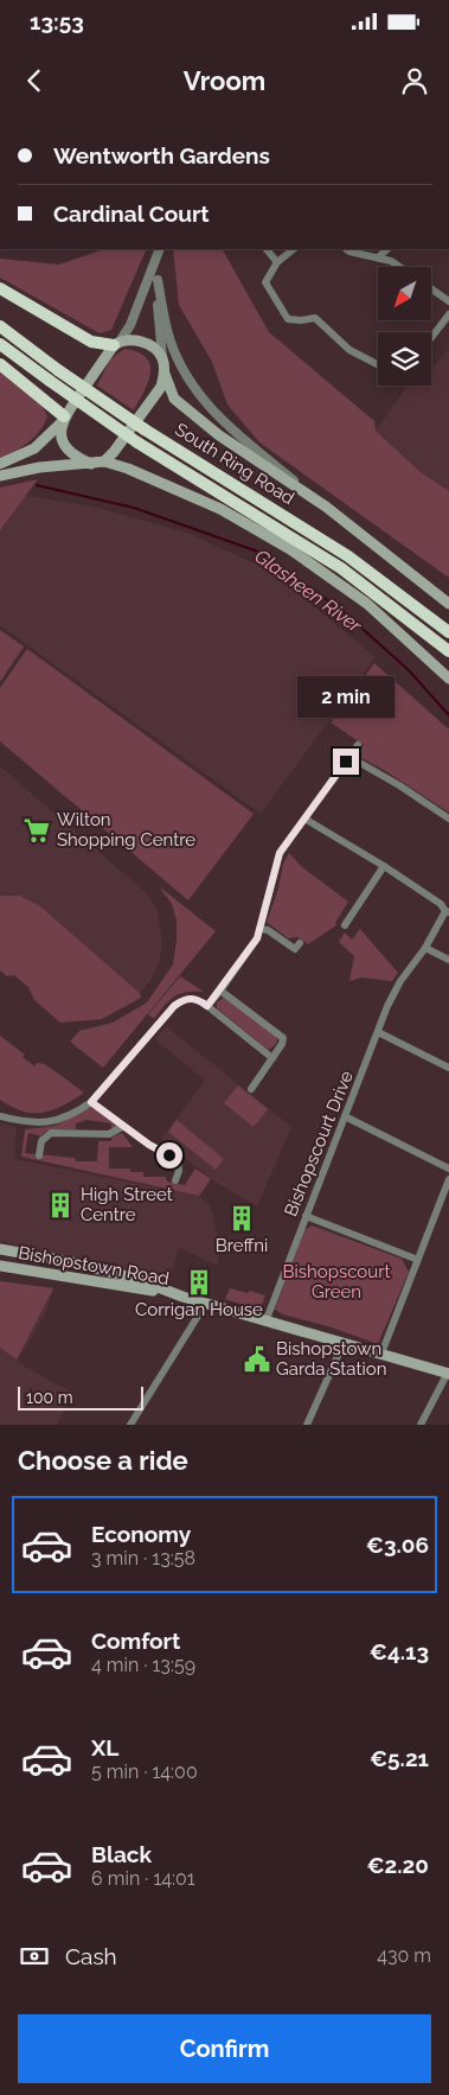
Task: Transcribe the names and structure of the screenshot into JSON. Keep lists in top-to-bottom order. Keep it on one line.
{"streets":{"highway":["South Ring Road"],"main road":["Bishopstown Road"],"street":["Bishopscourt Drive"]},"crossings":[["Bishopscourt Drive","Bishopstown Road"]],"water":["Glasheen River"],"parks":["Bishopscourt Green"],"places":{"supermarket":["Wilton Shopping Centre"],"building":["High Street Centre","Breffni","Corrigan House"],"public building":["Bishopstown Garda Station"]},"scale_bar":"100 m","north":"bottom left","page":{"status":"13:53","header":"Vroom","banner":["Wentworth Gardens","Cardinal Court"],"bubble":"2 min","scale":"100 m","heading":"Choose a ride","list":[{"name":"Economy","note":"3 min · 13:58","value":"€3.06"},{"name":"Comfort","note":"4 min · 13:59","value":"€4.13"},{"name":"XL","note":"5 min · 14:00","value":"€5.21"},{"name":"Black","note":"6 min · 14:01","value":"€2.20"}],"pay":["Cash","430 m"],"buttons":"Confirm"}}
